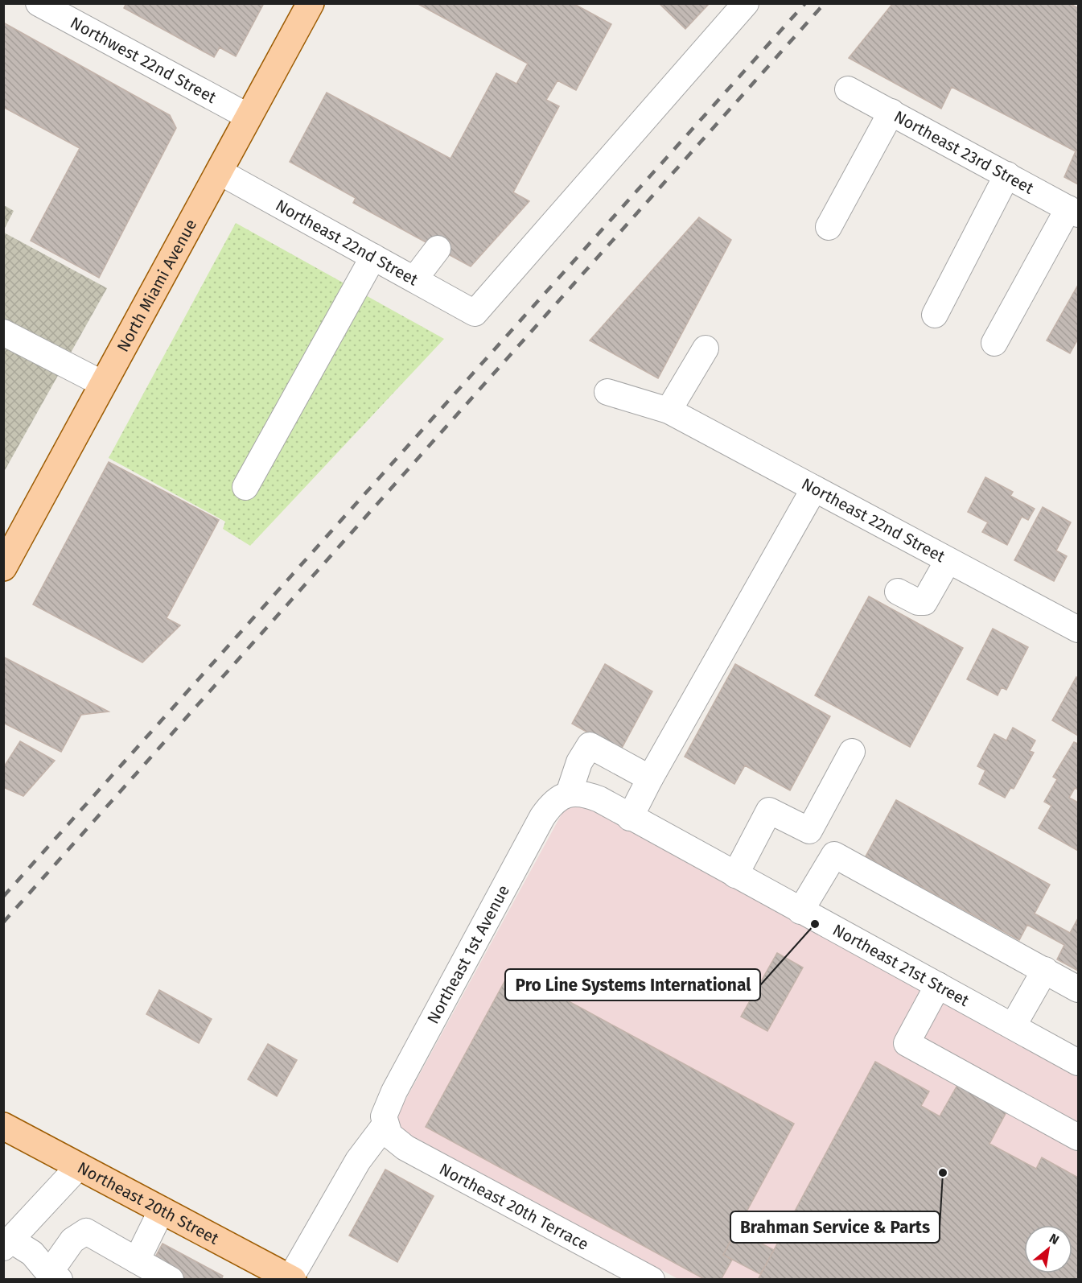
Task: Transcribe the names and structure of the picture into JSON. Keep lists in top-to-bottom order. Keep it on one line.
{"streets":{"main road":["North Miami Avenue","Northeast 20th Street"],"street":["Northwest 22nd Street","Northeast 23rd Street","Northeast 22nd Street","Northeast 1st Avenue","Northeast 21st Street","Northeast 20th Terrace"]},"crossings":[["Northwest 22nd Street","North Miami Avenue"],["Northeast 22nd Street","North Miami Avenue"],["Northeast 1st Avenue","Northeast 21st Street"],["Northeast 1st Avenue","Northeast 20th Terrace"]],"places":["Pro Line Systems International","Brahman Service & Parts"],"north":"top right"}
